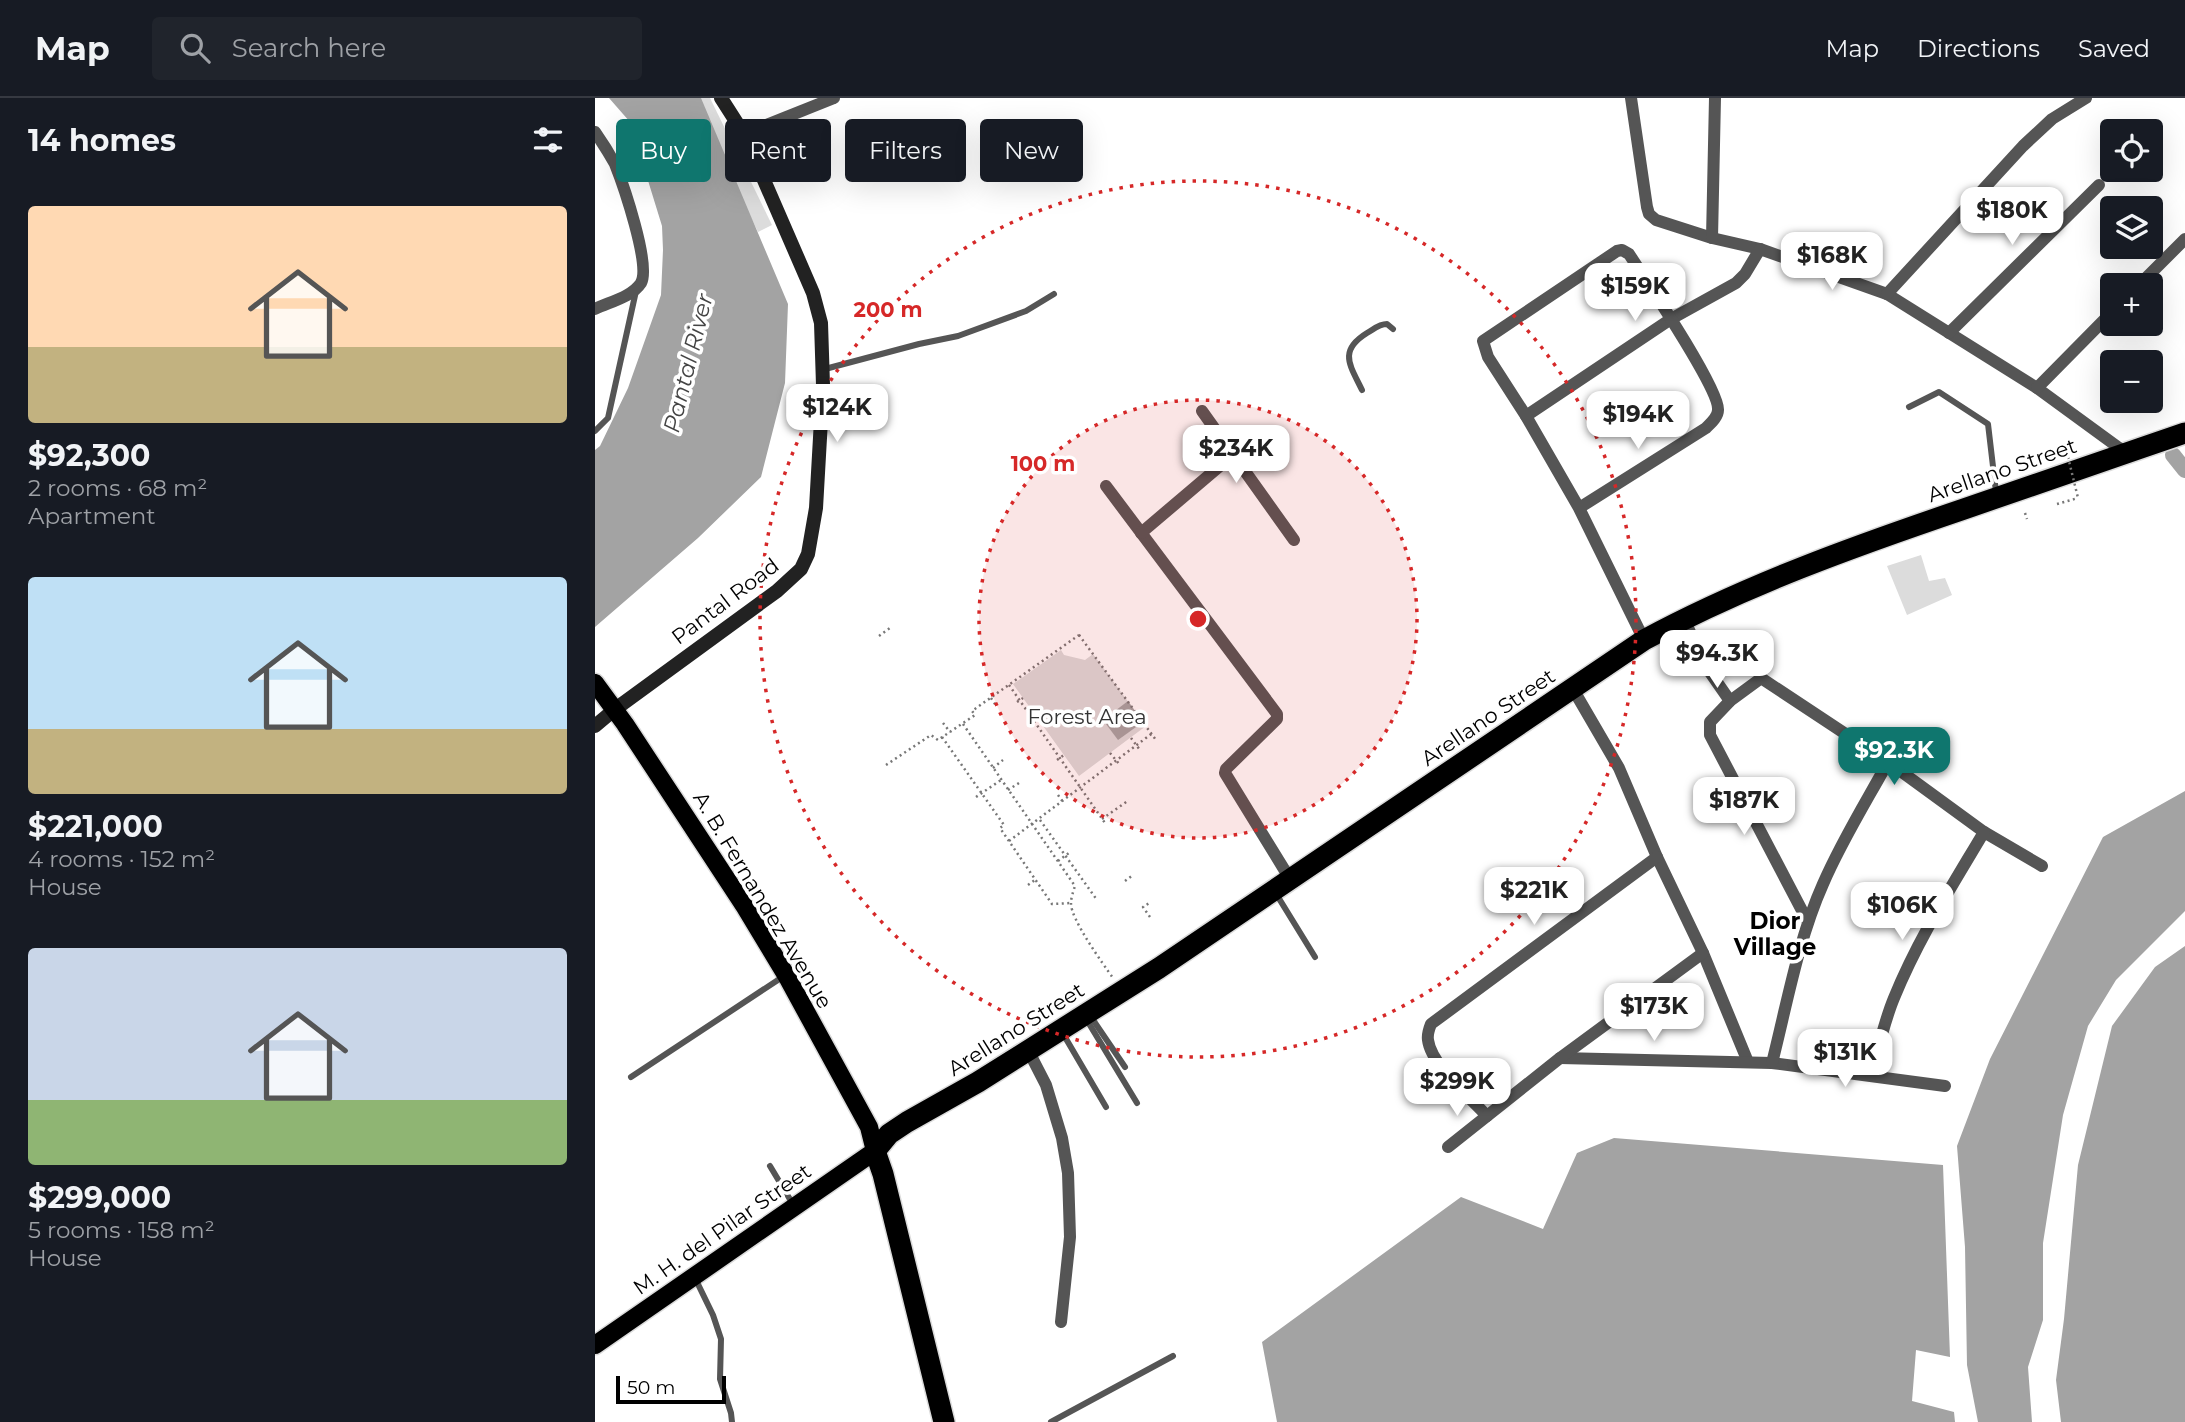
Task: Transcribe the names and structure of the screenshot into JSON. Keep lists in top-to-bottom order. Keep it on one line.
{"streets":{"highway":["Arellano Street"],"main road":["A. B. Fernandez Avenue","M. H. del Pilar Street"],"street":["Pantal Road"]},"crossings":[["Arellano Street","A. B. Fernandez Avenue"],["Arellano Street","M. H. del Pilar Street"],["Pantal Road","A. B. Fernandez Avenue"],["A. B. Fernandez Avenue","M. H. del Pilar Street"]],"districts":["Dior Village"],"water":["Pantal River"],"parks":["Forest Area"],"scale_bar":"50 m","page":{"header":"Map","search":"Search here","nav":["Map","Directions","Saved"],"heading":"14 homes","map_buttons":["+","−"],"chip":["Buy","Rent","Filters","New"],"list":[{"name":"$92,300","note":"2 rooms · 68 m² · Apartment"},{"name":"$221,000","note":"4 rooms · 152 m² · House"},{"name":"$299,000","note":"5 rooms · 158 m² · House"}],"price":["$180K","$168K","$159K","$124K","$194K","$234K","$94.3K","$92.3K","$187K","$221K","$106K","$173K","$131K","$299K"],"scale":"50 m"},"rings":["200 m","100 m"]}
